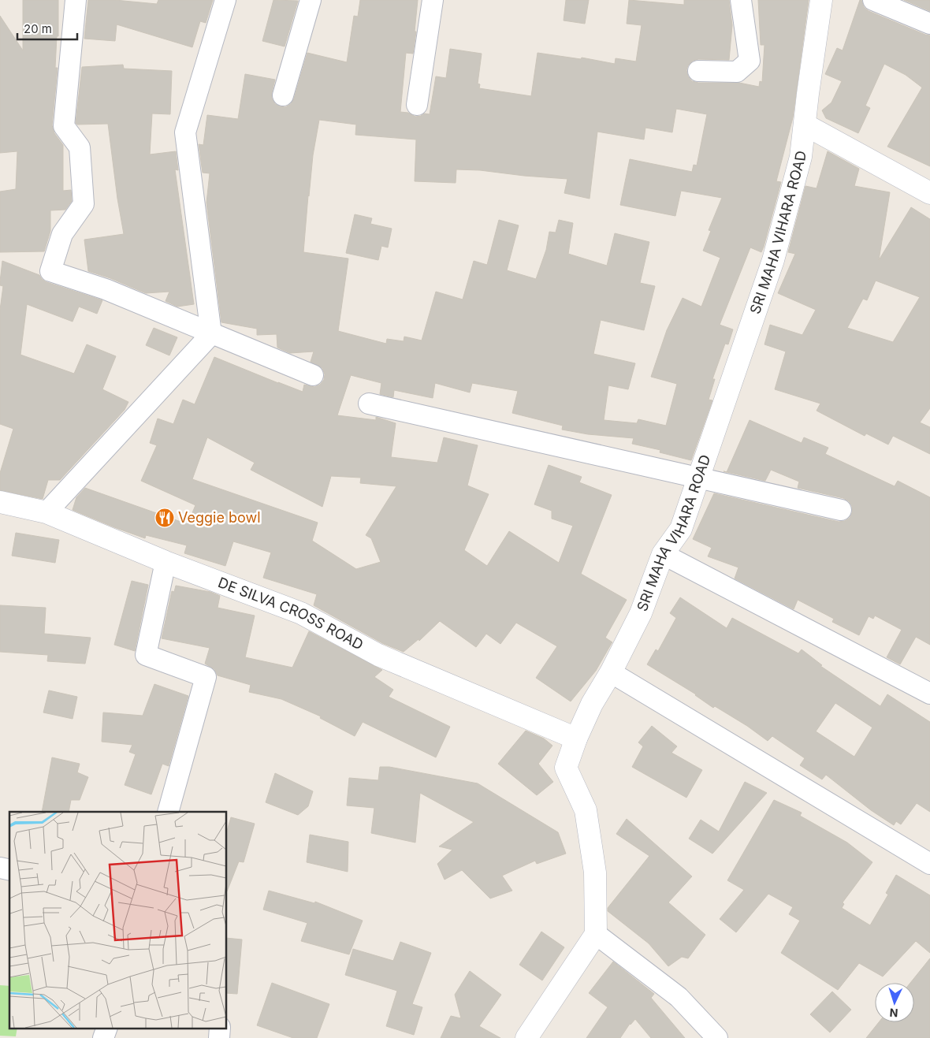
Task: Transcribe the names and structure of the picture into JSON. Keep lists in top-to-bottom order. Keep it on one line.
{"streets":{"street":["SRI MAHA VIHARA ROAD","DE SILVA CROSS ROAD"]},"crossings":[["SRI MAHA VIHARA ROAD","DE SILVA CROSS ROAD"]],"places":{"restaurant":["Veggie bowl"]},"scale_bar":"20 m","north":"bottom"}
